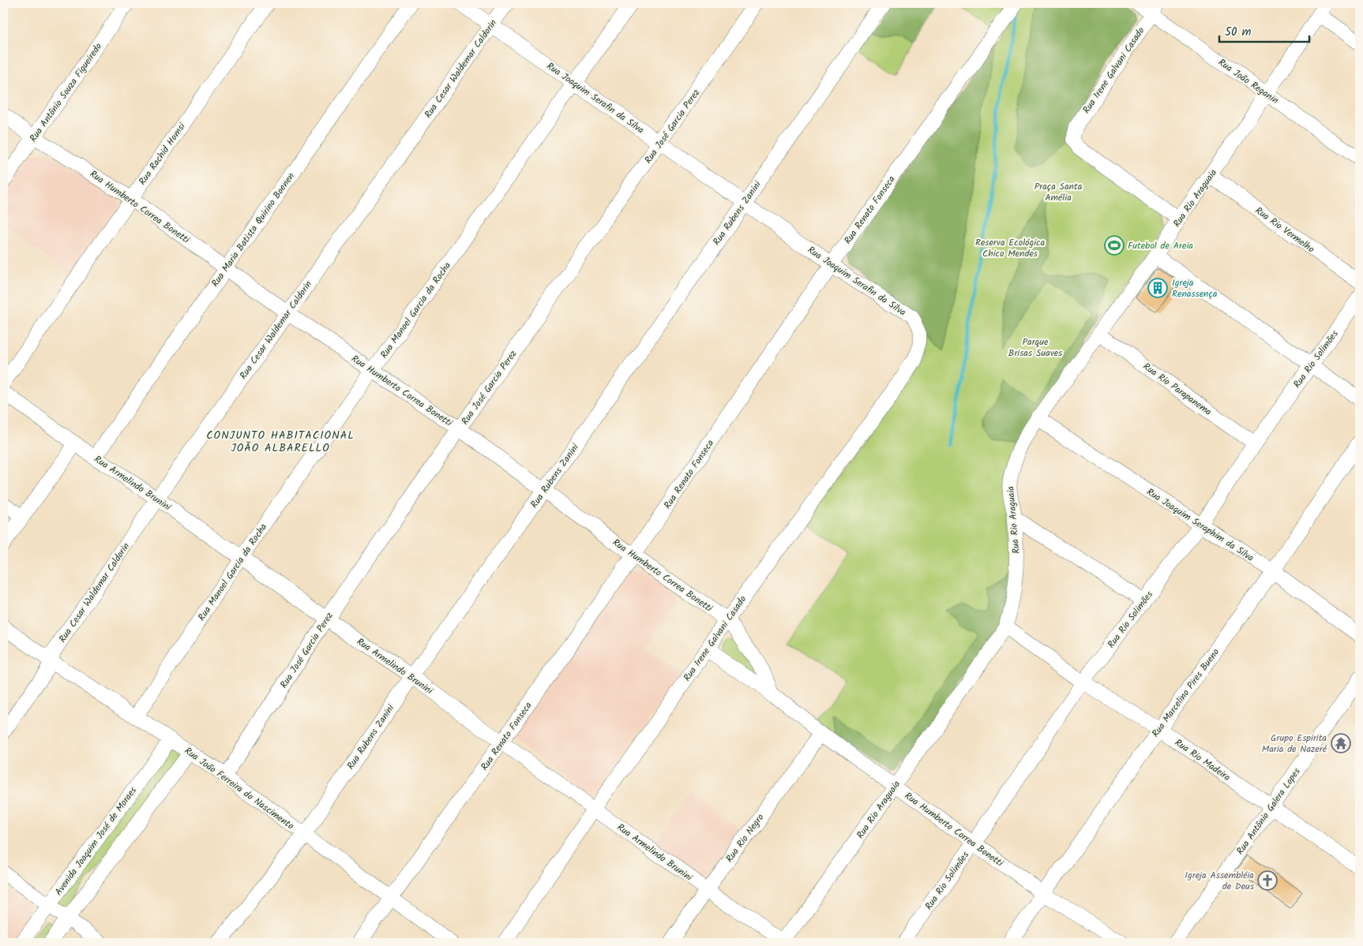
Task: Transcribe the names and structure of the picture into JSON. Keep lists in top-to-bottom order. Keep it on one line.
{"streets":{"street":["Rua Cesar Waldemar Caldorin","Rua Irene Galvani Casado","Rua João Reganin","Rua Antônio Souza Figueiredo","Rua Joaquim Serafin da Silva","Rua José Garcia Perez","Rua Rachid Homsi","Rua Rio Araguaia","Rua Humberto Correa Bonetti","Rua Renato Fonseca","Rua Rubens Zanini","Rua Maria Batista Quirino Boenen","Rua Rio Vermelho","Rua Manoel Garcia da Rocha","Rua Rio Solimões","Rua Rio Parapanema","Rua Armelindo Brunini","Rua Joaquim Seraphim da Silva","Rua Marcelino Pires Bueno","Rua Rio Madeira","Rua João Ferreira do Nascimento","Rua Antônio Galera Lopes","Rua Rio Negro","Avenida Joaquim José de Moraes"]},"crossings":[["Rua Cesar Waldemar Caldorin","Rua Joaquim Serafin da Silva"],["Rua Cesar Waldemar Caldorin","Rua Humberto Correa Bonetti"],["Rua Cesar Waldemar Caldorin","Rua Armelindo Brunini"],["Rua Cesar Waldemar Caldorin","Rua João Ferreira do Nascimento"],["Rua Irene Galvani Casado","Rua João Reganin"],["Rua Irene Galvani Casado","Rua Joaquim Serafin da Silva"],["Rua Irene Galvani Casado","Rua Rio Araguaia"],["Rua Irene Galvani Casado","Rua Humberto Correa Bonetti"],["Rua Irene Galvani Casado","Rua Armelindo Brunini"],["Rua João Reganin","Rua Rio Araguaia"],["Rua Antônio Souza Figueiredo","Rua Humberto Correa Bonetti"],["Rua Joaquim Serafin da Silva","Rua José Garcia Perez"],["Rua Joaquim Serafin da Silva","Rua Renato Fonseca"],["Rua Joaquim Serafin da Silva","Rua Rubens Zanini"],["Rua Joaquim Serafin da Silva","Rua Manoel Garcia da Rocha"],["Rua José Garcia Perez","Rua Humberto Correa Bonetti"],["Rua José Garcia Perez","Rua Armelindo Brunini"],["Rua José Garcia Perez","Rua João Ferreira do Nascimento"],["Rua Rachid Homsi","Rua Humberto Correa Bonetti"],["Rua Rio Araguaia","Rua Humberto Correa Bonetti"],["Rua Rio Araguaia","Rua Rio Vermelho"],["Rua Rio Araguaia","Rua Rio Parapanema"],["Rua Rio Araguaia","Rua Armelindo Brunini"],["Rua Rio Araguaia","Rua Joaquim Seraphim da Silva"],["Rua Rio Araguaia","Rua Rio Madeira"],["Rua Humberto Correa Bonetti","Rua Renato Fonseca"],["Rua Humberto Correa Bonetti","Rua Rubens Zanini"],["Rua Humberto Correa Bonetti","Rua Maria Batista Quirino Boenen"],["Rua Humberto Correa Bonetti","Rua Manoel Garcia da Rocha"],["Rua Humberto Correa Bonetti","Rua Rio Solimões"],["Rua Humberto Correa Bonetti","Rua Marcelino Pires Bueno"],["Rua Humberto Correa Bonetti","Rua Rio Negro"],["Rua Renato Fonseca","Rua Armelindo Brunini"],["Rua Renato Fonseca","Rua João Ferreira do Nascimento"],["Rua Rubens Zanini","Rua Armelindo Brunini"],["Rua Rubens Zanini","Rua João Ferreira do Nascimento"],["Rua Maria Batista Quirino Boenen","Rua Armelindo Brunini"],["Rua Manoel Garcia da Rocha","Rua Armelindo Brunini"],["Rua Manoel Garcia da Rocha","Rua João Ferreira do Nascimento"],["Rua Rio Solimões","Rua Rio Parapanema"],["Rua Rio Solimões","Rua Joaquim Seraphim da Silva"],["Rua Rio Solimões","Rua Rio Madeira"],["Rua Armelindo Brunini","Rua Rio Negro"],["Rua Joaquim Seraphim da Silva","Rua Marcelino Pires Bueno"],["Rua Marcelino Pires Bueno","Rua Rio Madeira"],["Rua Rio Madeira","Rua Antônio Galera Lopes"],["Rua João Ferreira do Nascimento","Avenida Joaquim José de Moraes"]],"districts":["CONJUNTO HABITACIONAL JOÃO ALBARELLO"],"parks":["Praça Santa Amélia","Reserva Ecológica Chico Mendes","Parque Brisas Suaves"],"places":{"sports":["Futebol de Areia"],"building":["Igreja Renassença"],"temple":["Grupo Espirita Maria de Nazeré"],"church":["Igreja Assembléia de Deus"]},"scale_bar":"50 m"}
